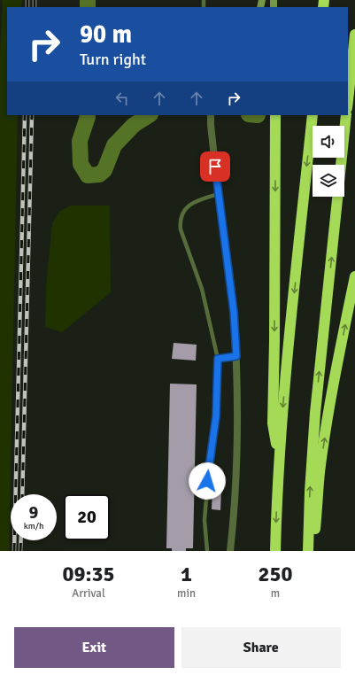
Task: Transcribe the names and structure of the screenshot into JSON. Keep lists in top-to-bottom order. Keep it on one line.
{"page":{"turn":["90 m","Turn right"],"speed":"9 km/h","limit":"20","eta":["09:35","Arrival","1","min","250","m"],"buttons":["Exit","Share"]}}
